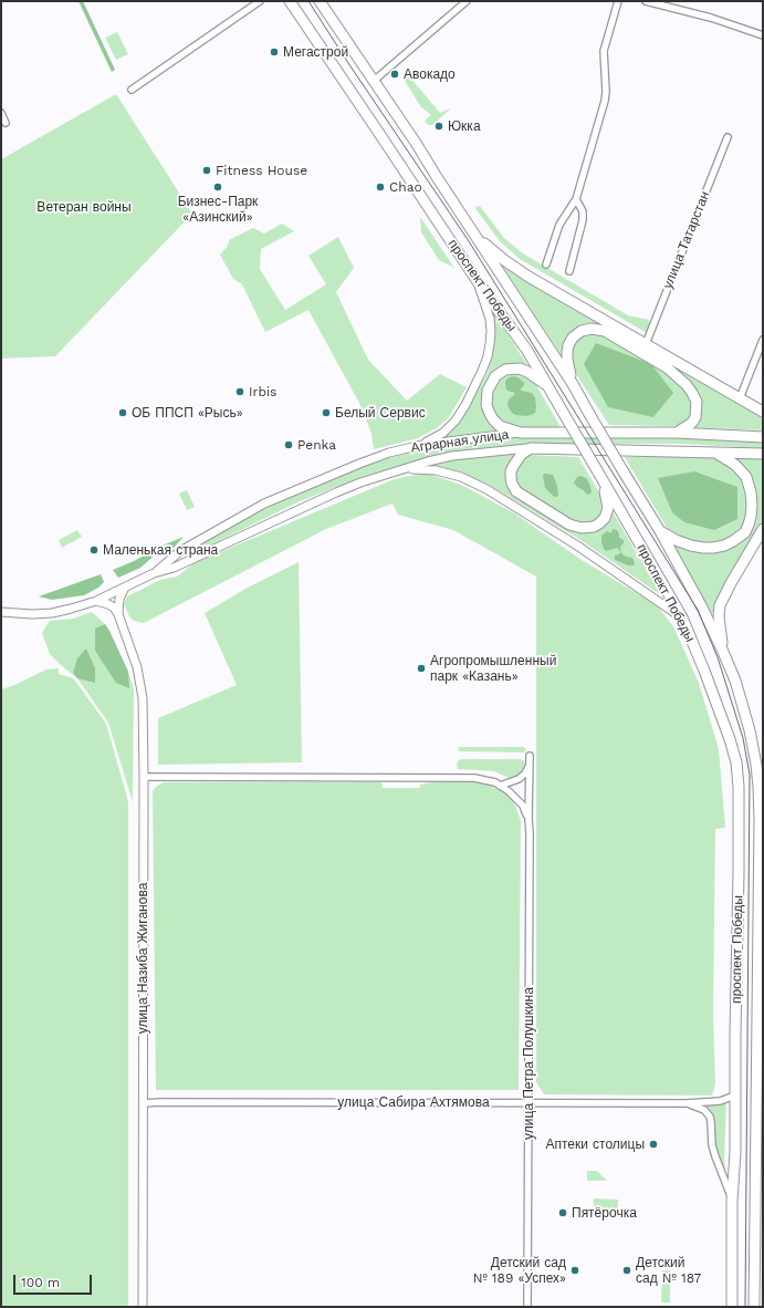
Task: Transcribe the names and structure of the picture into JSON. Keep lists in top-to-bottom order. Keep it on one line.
{"streets":{"main road":["проспект Победы","Аграрная улица"],"street":["улица Татарстан","улица Назиба Жиганова","улица Петра Полушкина","улица Сабира Ахтямова"]},"crossings":[["проспект Победы","улица Сабира Ахтямова"],["улица Назиба Жиганова","улица Сабира Ахтямова"],["улица Петра Полушкина","улица Сабира Ахтямова"]],"parks":["Ветеран войны"],"places":["Мегастрой","Авокадо","Юкка","Fitness House","Бизнес-Парк «Азинский»","Chao","Irbis","ОБ ППСП «Рысь»","Белый Сервис","Penka","Маленькая страна","Агропромышленный парк «Казань»","Аптеки столицы","Пятёрочка","Детский сад № 189 «Успех»","Детский сад № 187"],"scale_bar":"100 m"}
